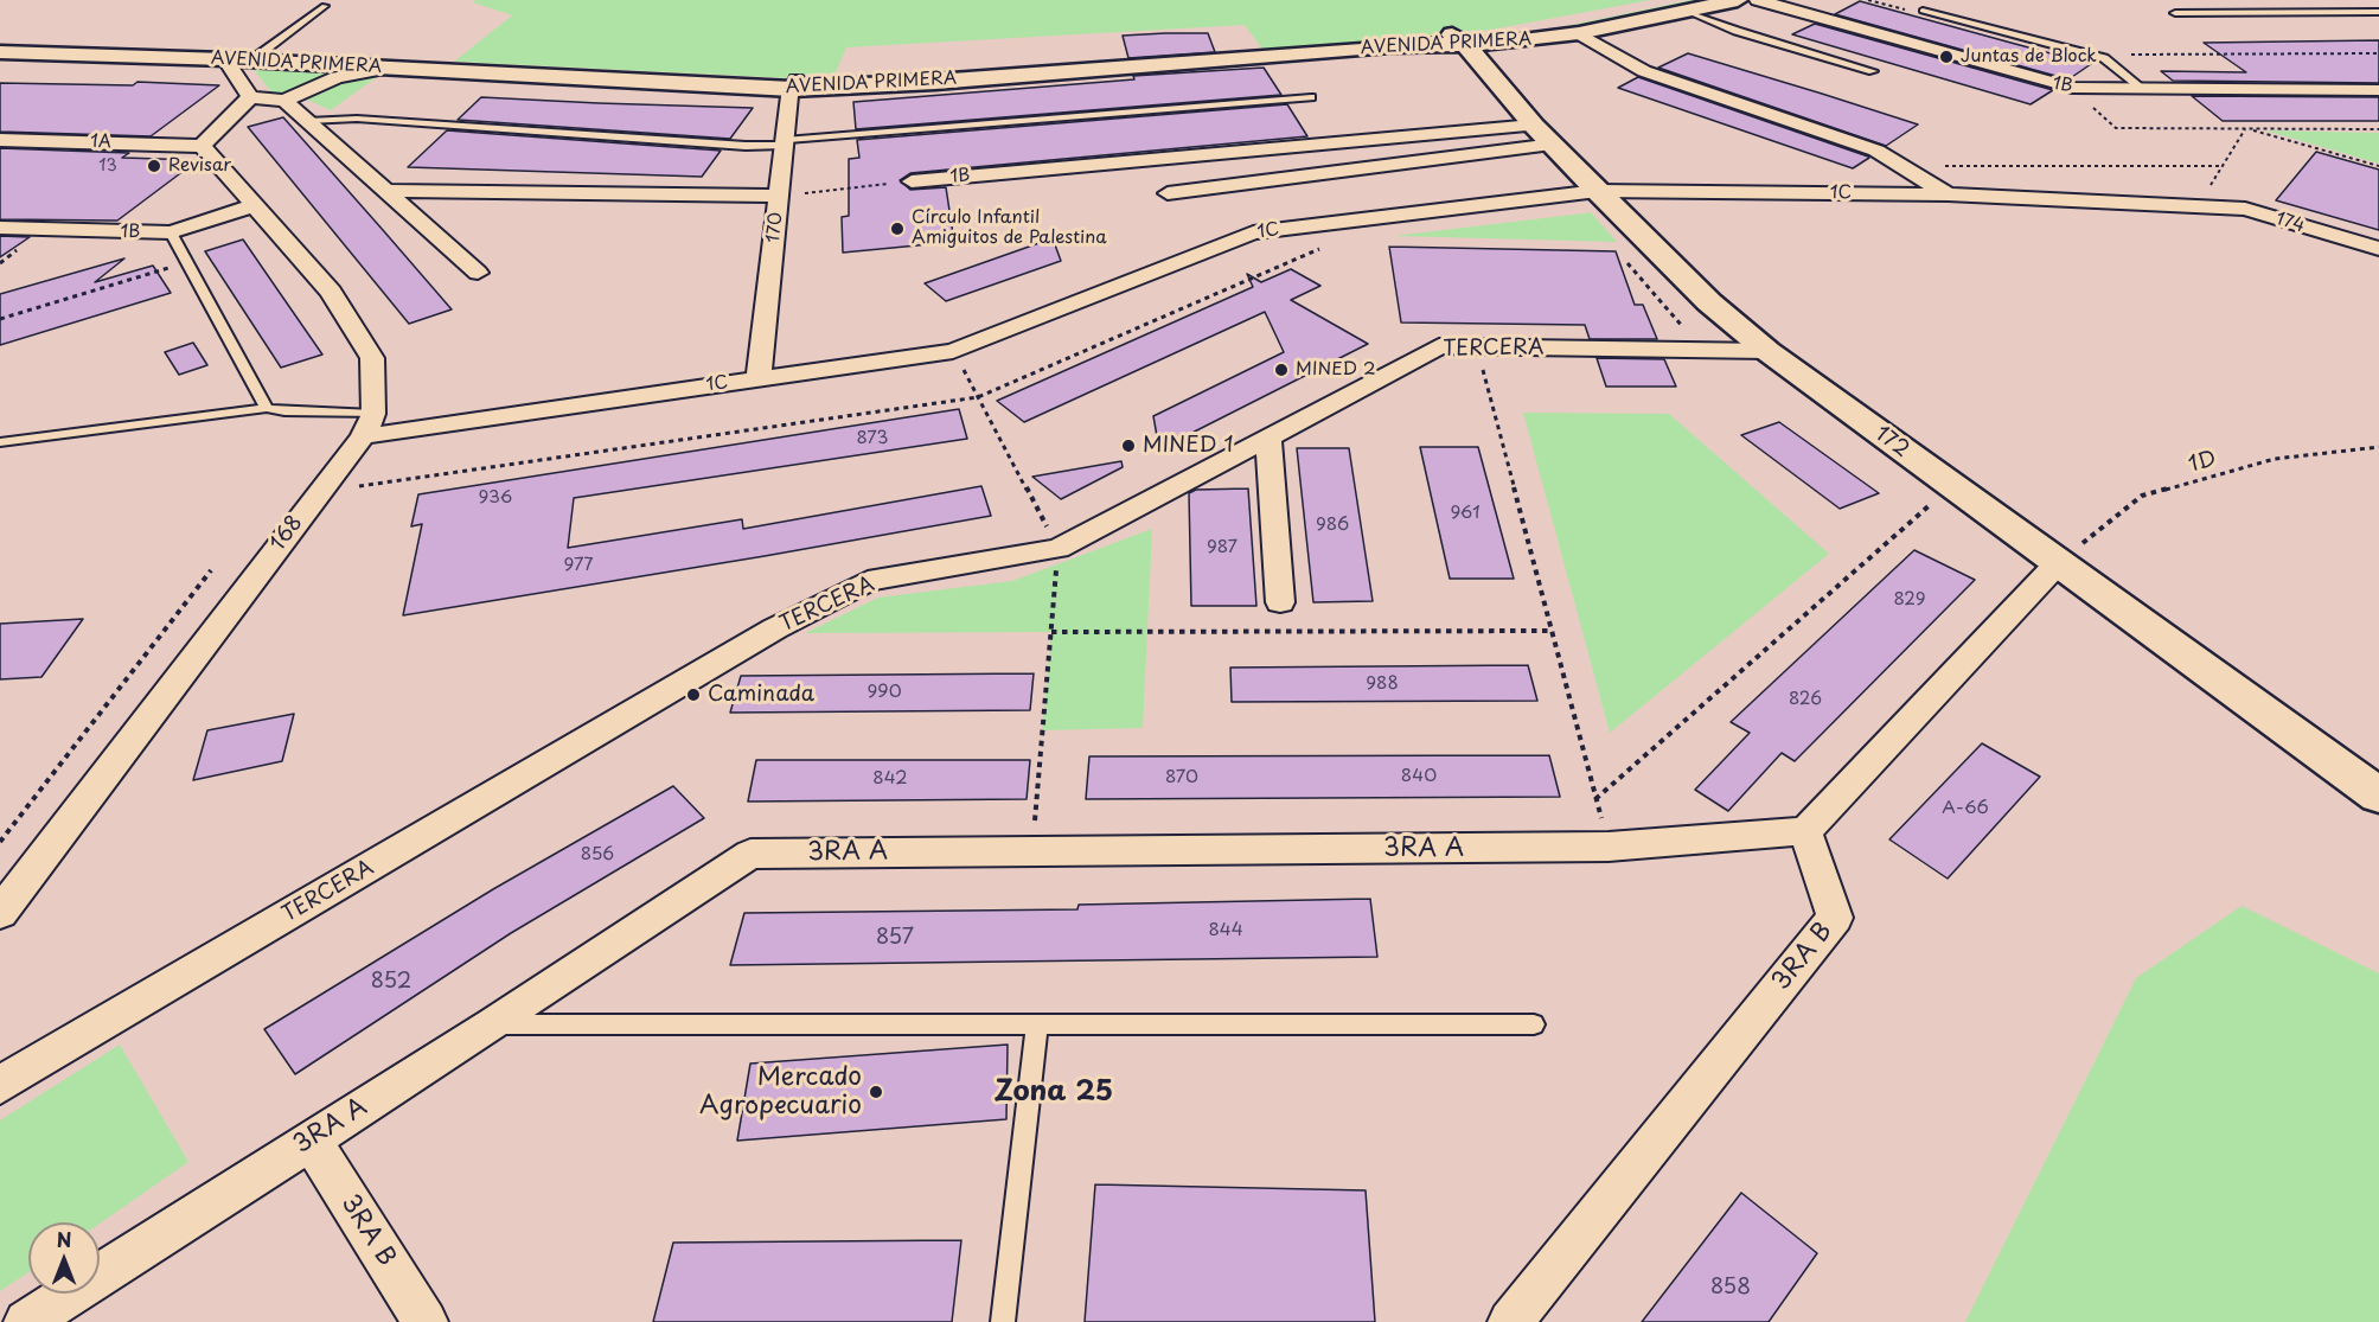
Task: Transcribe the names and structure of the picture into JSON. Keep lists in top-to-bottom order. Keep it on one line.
{"streets":{"street":["AVENIDA PRIMERA","1B","1A","1C","174","170","TERCERA","172","168","3RA A","3RA B"],"path":["1D"]},"crossings":[["AVENIDA PRIMERA","170"],["AVENIDA PRIMERA","172"],["1B","172"],["1C","174"],["1C","170"],["1C","172"],["1C","168"],["TERCERA","172"],["172","1D"],["3RA A","3RA B"]],"districts":["Zona 25"],"places":["Juntas de Block","Revisar","Círculo Infantil Amiguitos de Palestina","MINED 2","MINED 1","Caminada","Mercado Agropecuario"],"house_numbers":["13","873","936","961","986","987","977","829","988","990","826","840","870","842","A-66","856","844","857","852","858"],"north":"top"}
